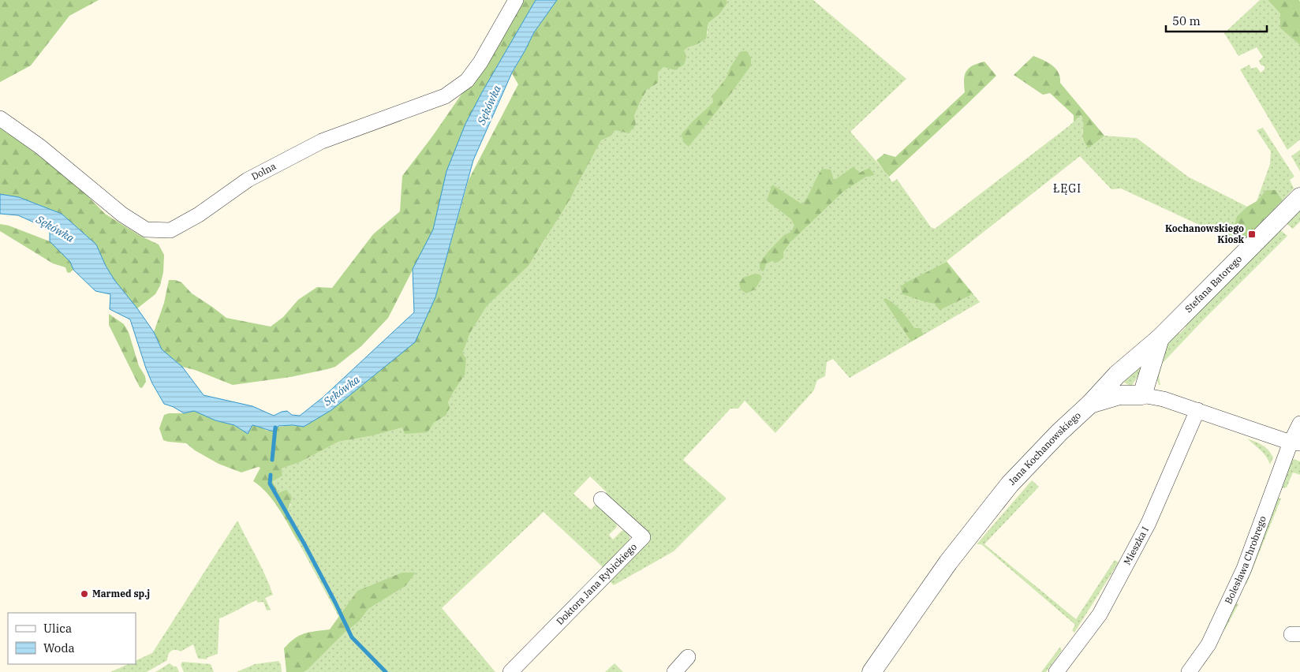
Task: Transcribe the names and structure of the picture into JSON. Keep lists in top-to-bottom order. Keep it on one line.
{"streets":{"street":["Dolna","Stefana Batorego","Jana Kochanowskiego","Mieszka I","Bolesława Chrobrego","Doktora Jana Rybickiego"]},"crossings":[["Stefana Batorego","Jana Kochanowskiego"],["Jana Kochanowskiego","Mieszka I"],["Jana Kochanowskiego","Bolesława Chrobrego"]],"districts":["ŁĘGI"],"water":["Sękówka"],"places":{"transit":["Kochanowskiego Kiosk"],"other":["Marmed sp.j"]},"legend":["Ulica","Woda"],"scale_bar":"50 m"}
